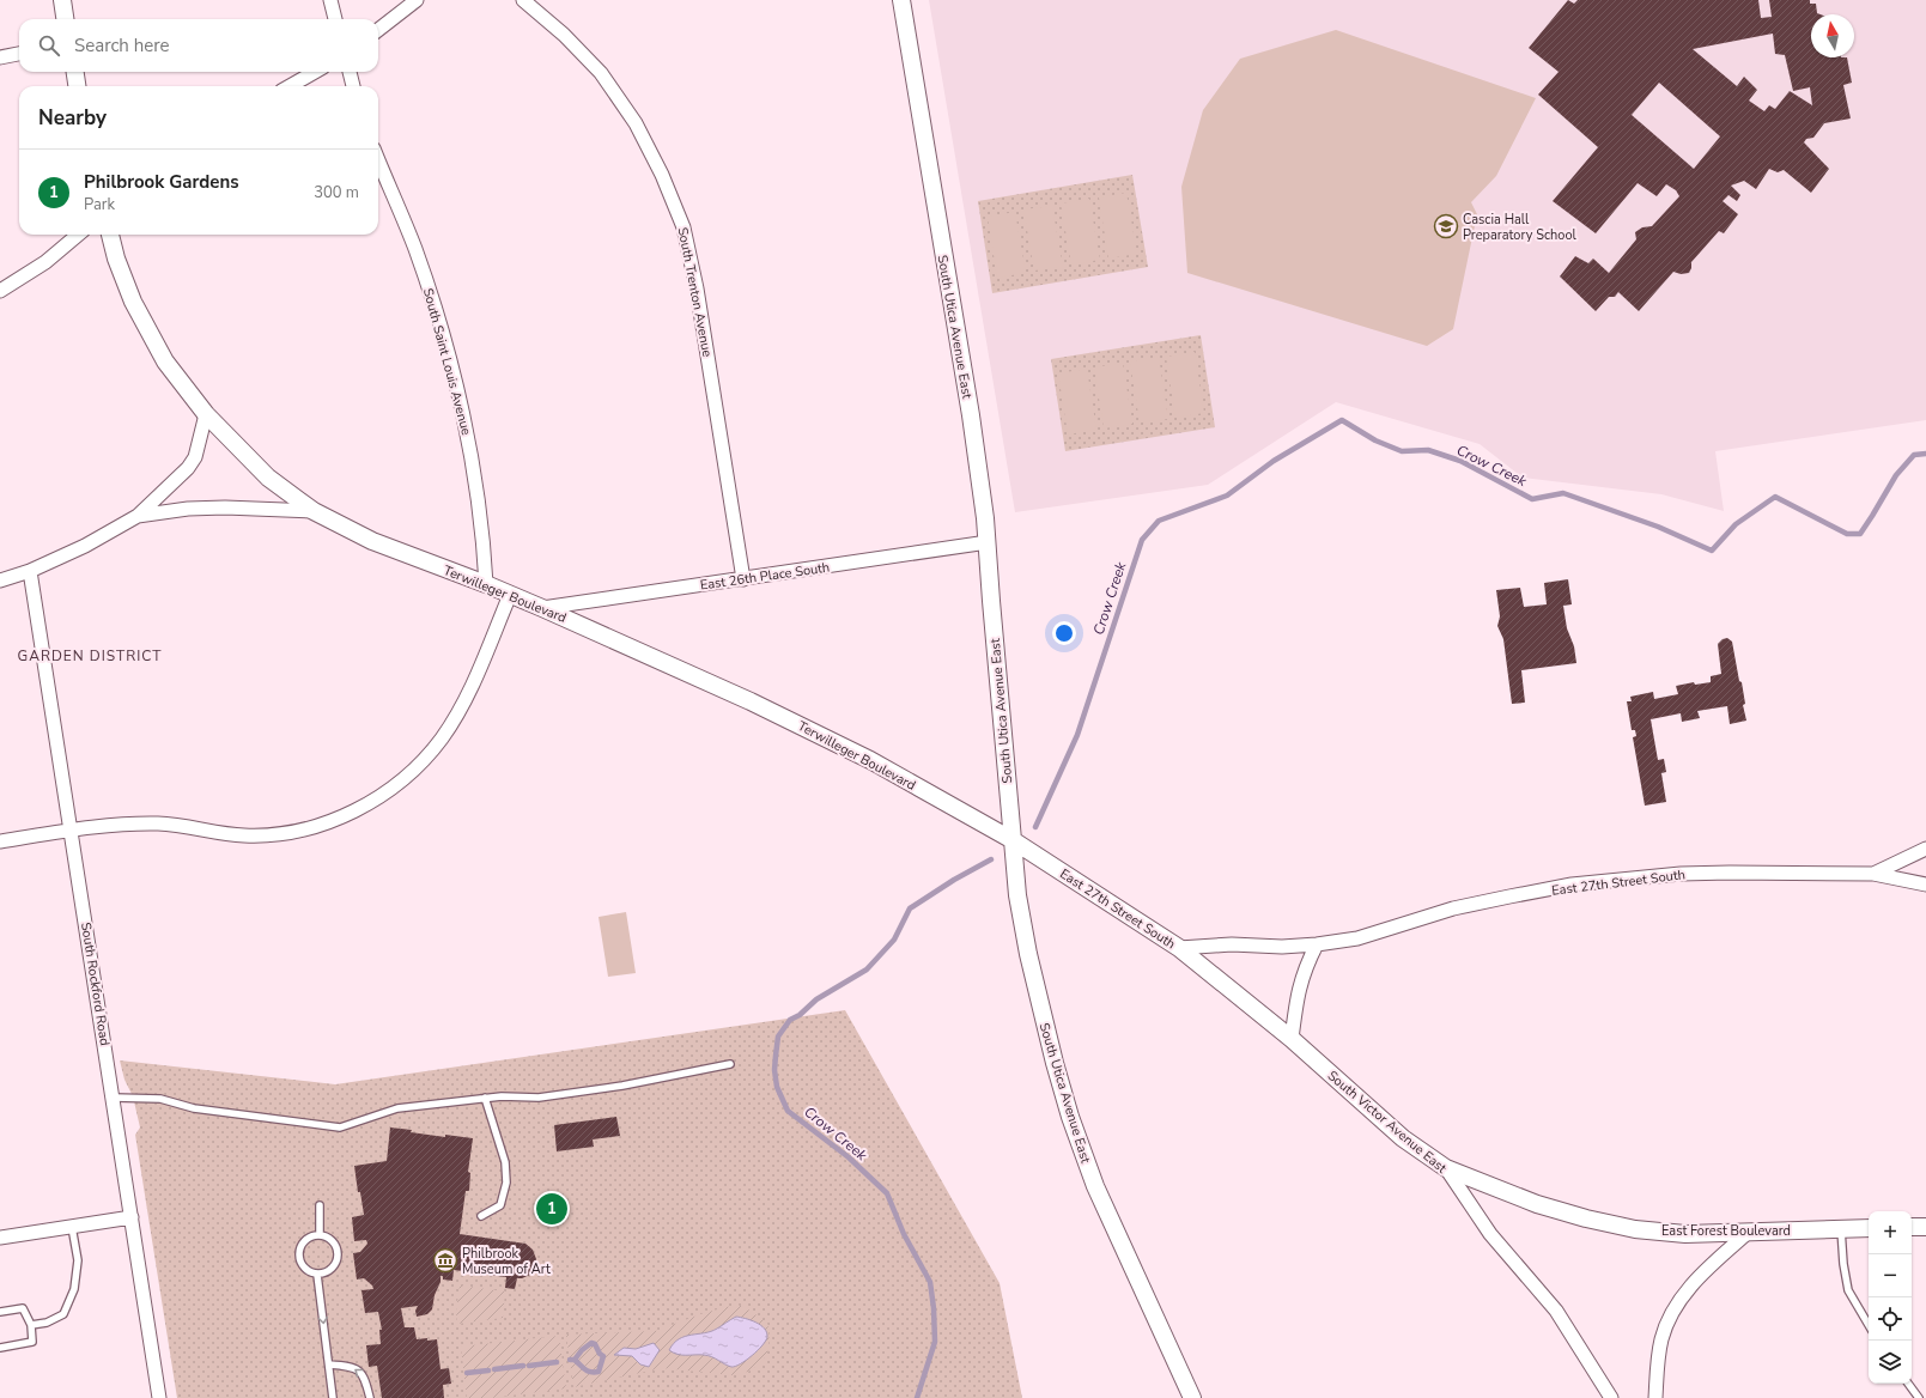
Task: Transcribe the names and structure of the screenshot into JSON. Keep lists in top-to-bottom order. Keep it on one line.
{"streets":{"street":["South Trenton Avenue","South Utica Avenue East","South Saint Louis Avenue","East 26th Place South","Terwilleger Boulevard","East 27th Street South","South Rockford Road","South Victor Avenue East","East Forest Boulevard"]},"crossings":[["South Trenton Avenue","East 26th Place South"],["South Utica Avenue East","East 26th Place South"],["South Utica Avenue East","Terwilleger Boulevard"],["South Utica Avenue East","East 27th Street South"],["South Saint Louis Avenue","Terwilleger Boulevard"],["East 26th Place South","Terwilleger Boulevard"],["Terwilleger Boulevard","East 27th Street South"],["East 27th Street South","South Victor Avenue East"],["South Victor Avenue East","East Forest Boulevard"]],"districts":["GARDEN DISTRICT"],"water":["Crow Creek"],"places":{"school or university":["Cascia Hall Preparatory School"],"museum":["Philbrook Museum of Art"]},"north":"top","page":{"search":"Search here","heading":"Nearby","list":[{"mark":"1","name":"Philbrook Gardens","note":"Park","value":"300 m"}],"pins":"1","map_buttons":["+","−"]}}
